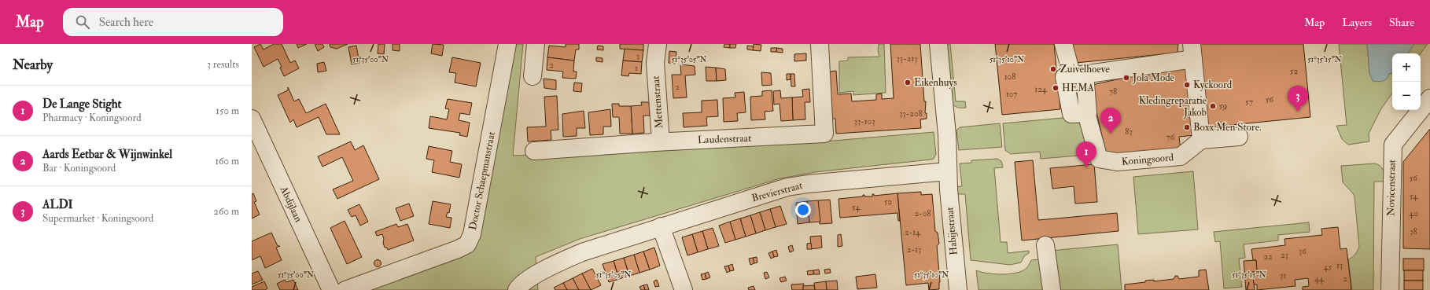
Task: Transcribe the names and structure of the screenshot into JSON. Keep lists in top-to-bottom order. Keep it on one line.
{"streets":{"street":["Mettenstraat","Laudenstraat","Koningsoord","Doctor Schaepmanstraat","Novicenstraat","Brevierstraat","Abdijlaan","Habijtstraat"]},"crossings":[["Mettenstraat","Laudenstraat"],["Brevierstraat","Habijtstraat"]],"places":["Zuivelhoeve","Jola Mode","Eikenhuys","Kyckoord","HEMA","Kledingreparatie Jakob","Boxx Men Store."],"house_numbers":["3","33-213","2","1","52","108","2","124","78","107","56","57","59","33-208","33-103","83","76","56","54","52","54","2-08","40","38","2-14","2-13","36","23","22","13","45","31","44","2"],"page":{"header":"Map","search":"Search here","nav":["Map","Layers","Share"],"heading":["Nearby","3 results"],"map_buttons":["+","−"],"list":[{"mark":"1","name":"De Lange Stight","note":"Pharmacy · Koningsoord","value":"150 m"},{"mark":"2","name":"Aards Eetbar & Wijnwinkel","note":"Bar · Koningsoord","value":"160 m"},{"mark":"3","name":"ALDI","note":"Supermarket · Koningsoord","value":"260 m"}],"pins":["3","2","1"]},"coordinates":["51°35'00\"N","51°35'05\"N","51°35'10\"N","51°35'15\"N"]}
